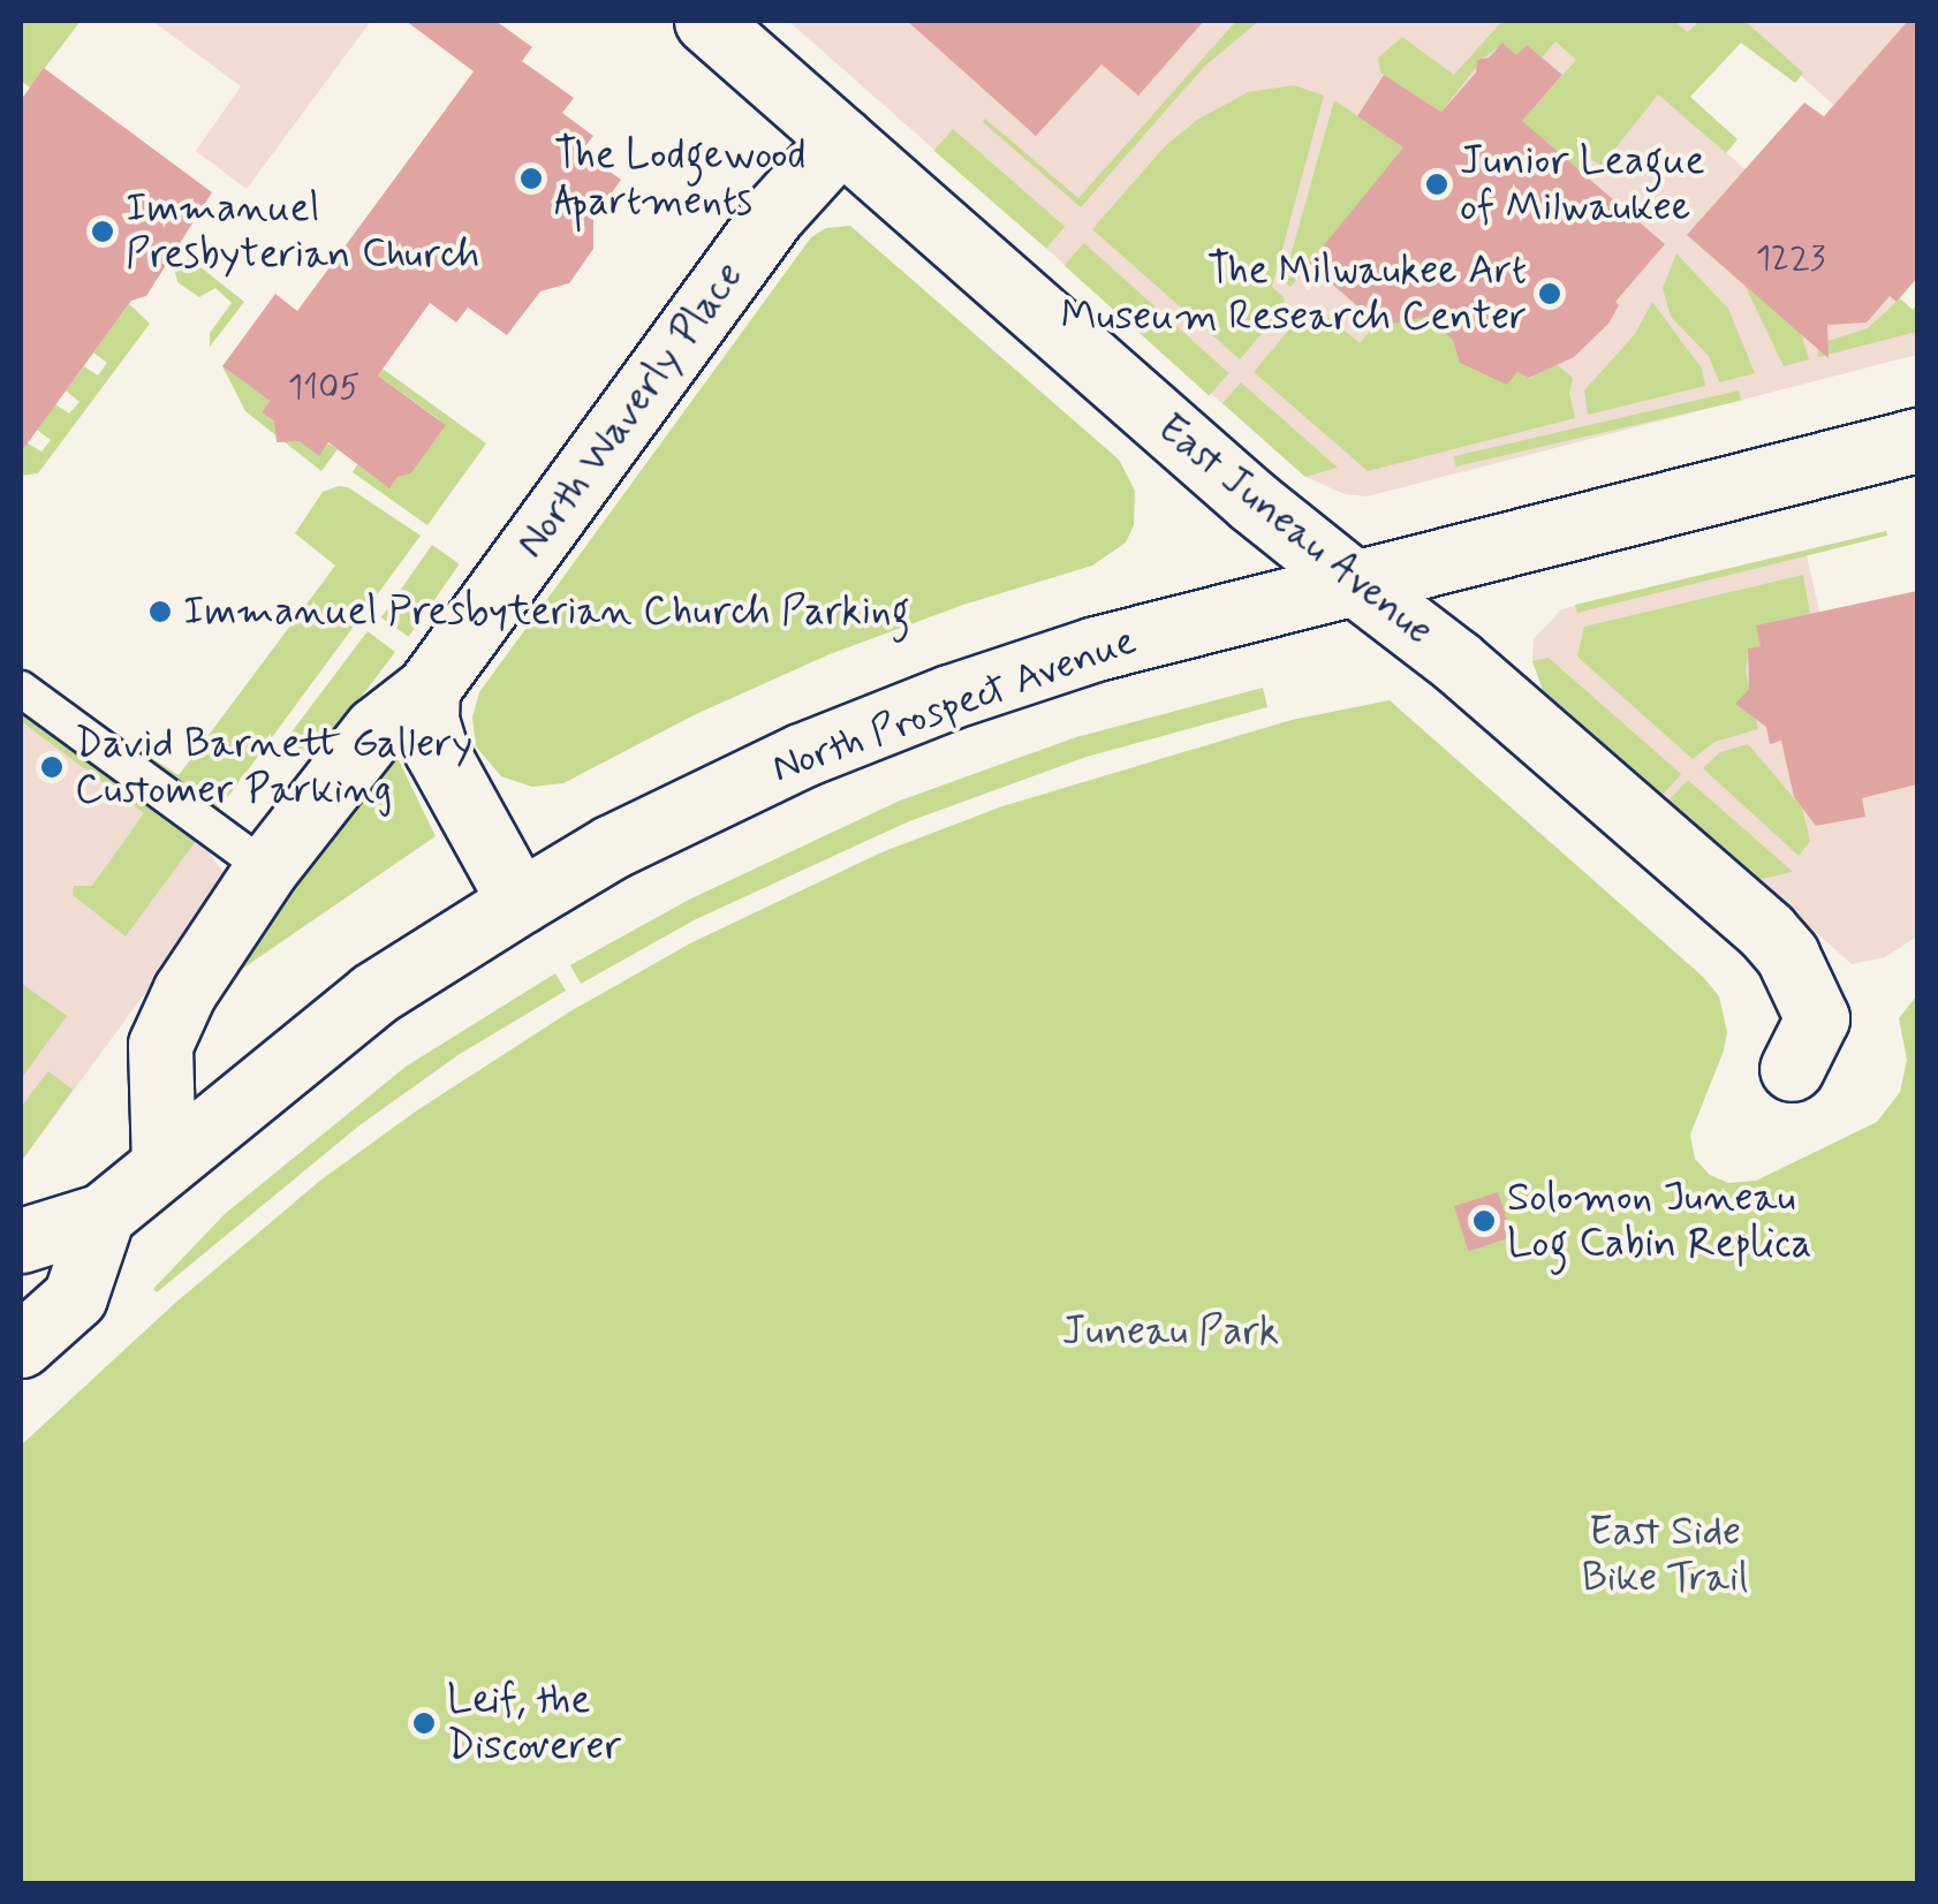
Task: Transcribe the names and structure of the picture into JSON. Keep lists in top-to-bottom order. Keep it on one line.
{"streets":{"street":["North Waverly Place","East Juneau Avenue","North Prospect Avenue"]},"crossings":[["North Waverly Place","East Juneau Avenue"],["North Waverly Place","North Prospect Avenue"],["East Juneau Avenue","North Prospect Avenue"]],"parks":["Juneau Park","East Side Bike Trail"],"places":["The Lodgewood Apartments","Junior League of Milwaukee","Immanuel Presbyterian Church","The Milwaukee Art Museum Research Center","Immanuel Presbyterian Church Parking","David Barnett Gallery Customer Parking","Solomon Juneau Log Cabin Replica","Leif, the Discoverer"],"house_numbers":["1223","1105"]}
